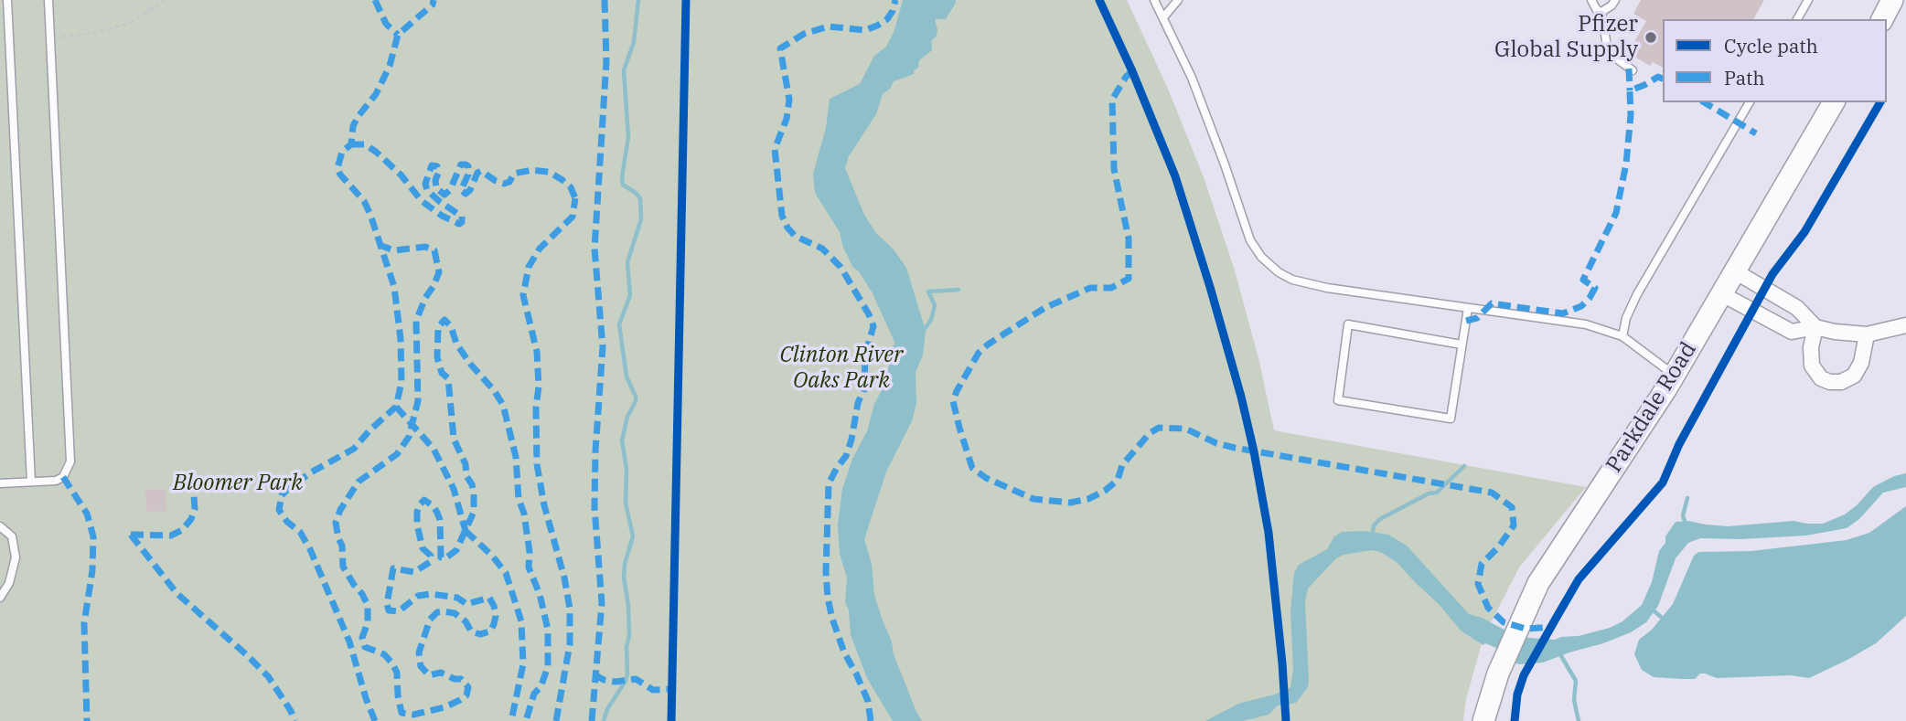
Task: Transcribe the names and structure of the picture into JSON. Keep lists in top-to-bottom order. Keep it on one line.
{"streets":{"main road":["Parkdale Road"]},"parks":["Clinton River Oaks Park","Bloomer Park"],"places":["Pfizer Global Supply"],"legend":["Cycle path","Path"]}
